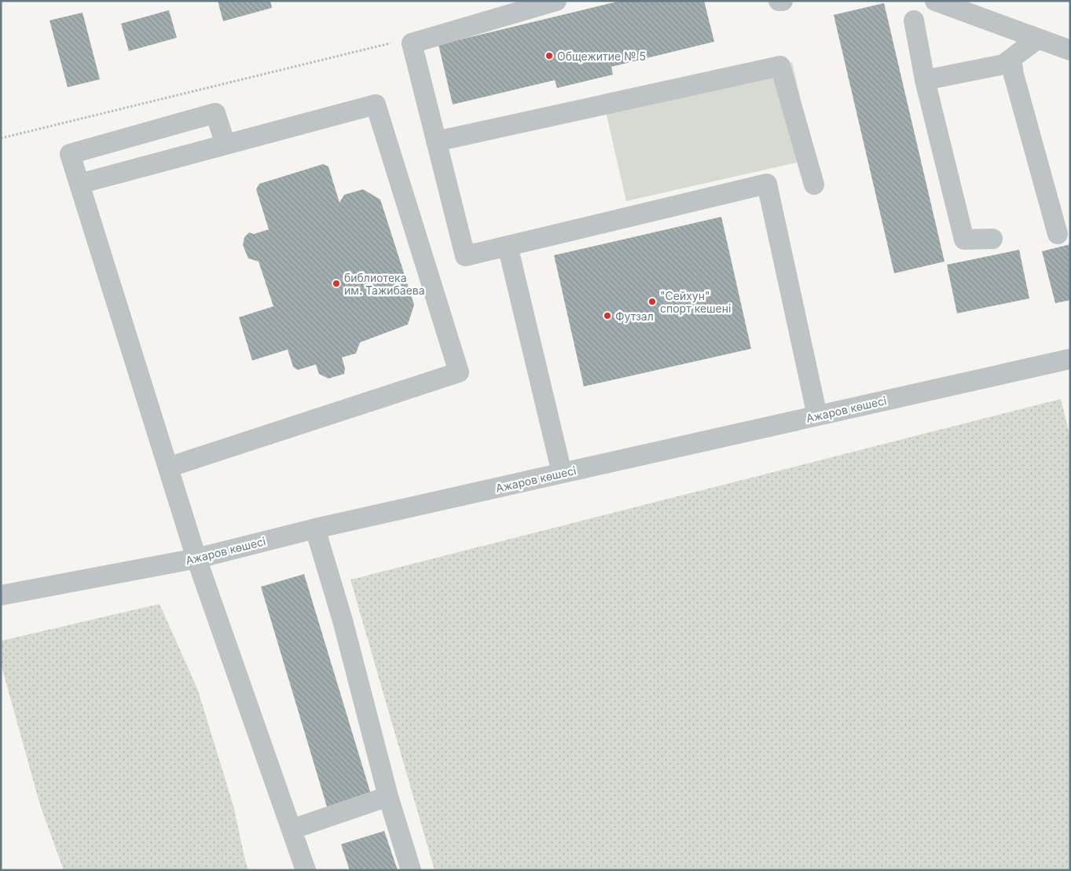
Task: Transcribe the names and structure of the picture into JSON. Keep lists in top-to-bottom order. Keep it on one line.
{"streets":{"street":["Ажаров көшесі"]},"places":["Общежитие № 5","библиотека им. Тажибаева","\"Сейхун\" спорт кешені","Футзал"]}
